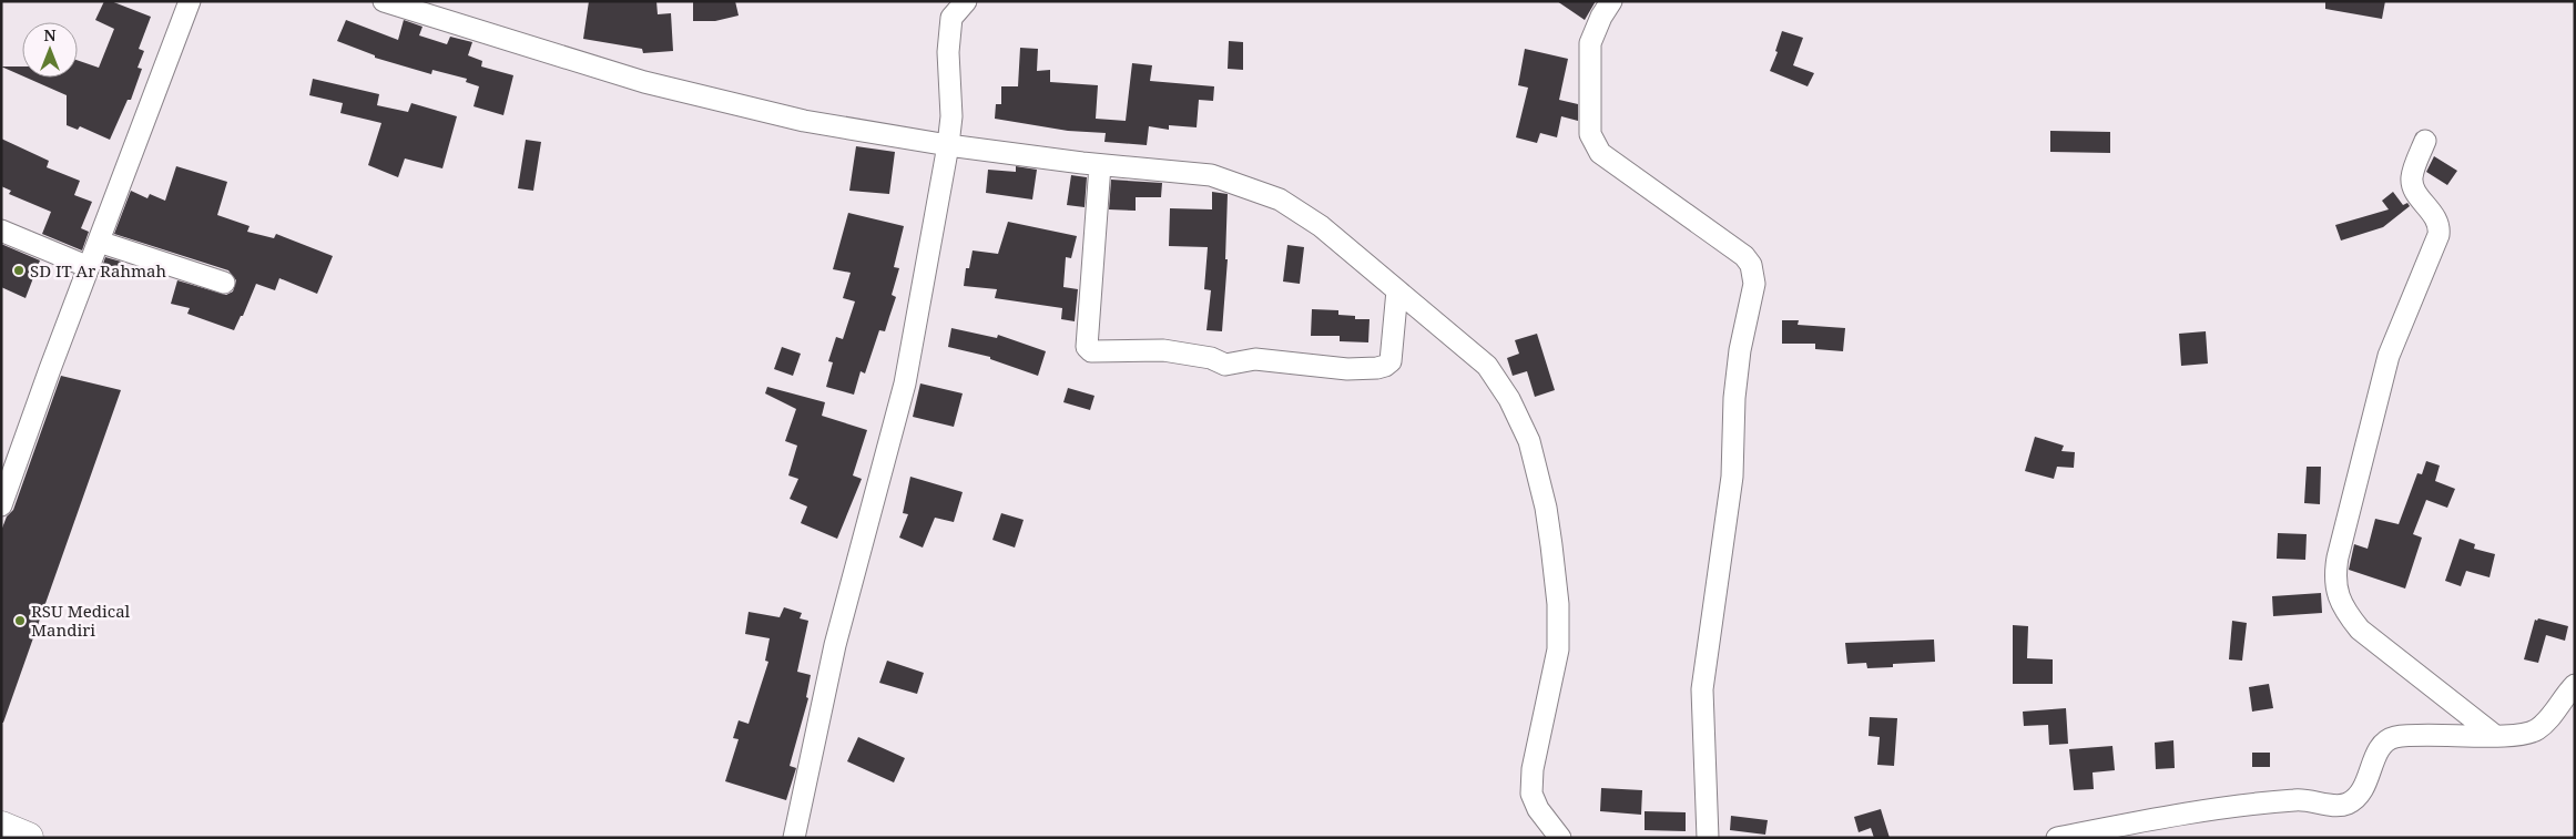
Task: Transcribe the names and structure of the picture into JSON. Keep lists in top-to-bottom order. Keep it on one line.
{"places":["SD IT Ar Rahmah","RSU Medical Mandiri"],"north":"top"}
